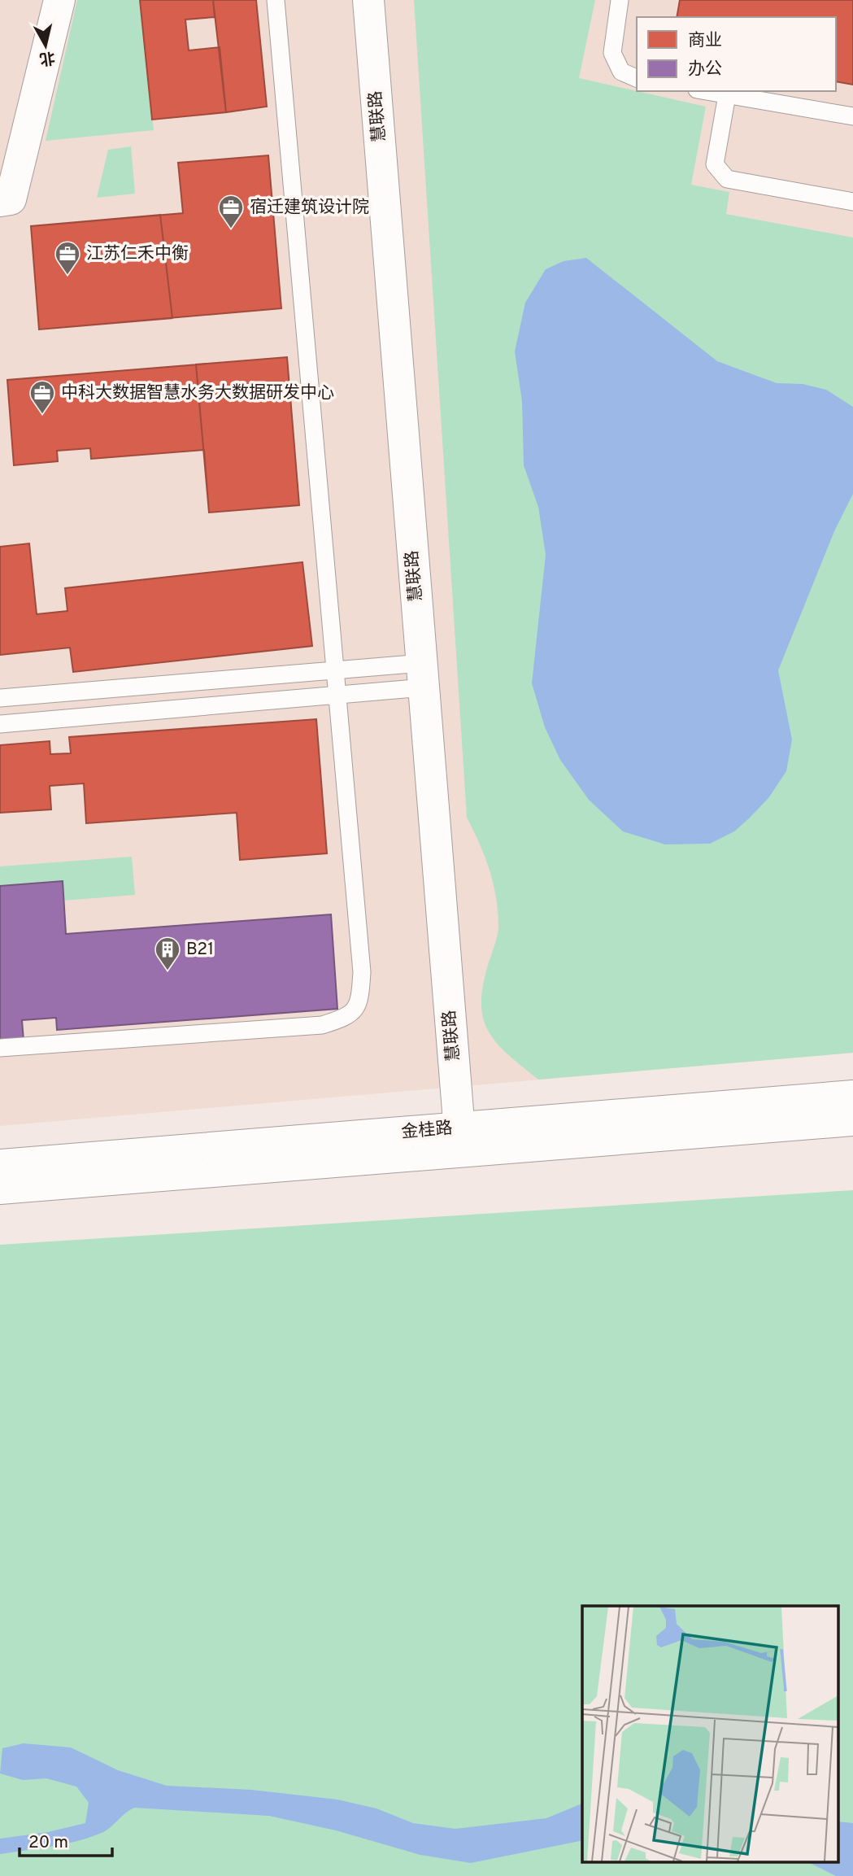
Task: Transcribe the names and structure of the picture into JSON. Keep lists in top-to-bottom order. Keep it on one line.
{"streets":{"street":["慧联路","金桂路"]},"crossings":[["慧联路","金桂路"]],"places":{"office":["宿迁建筑设计院","江苏仁禾中衡","中科大数据智慧水务大数据研发中心"],"building":["B21"]},"legend":["商业","办公"],"scale_bar":"20 m","north":"bottom"}
